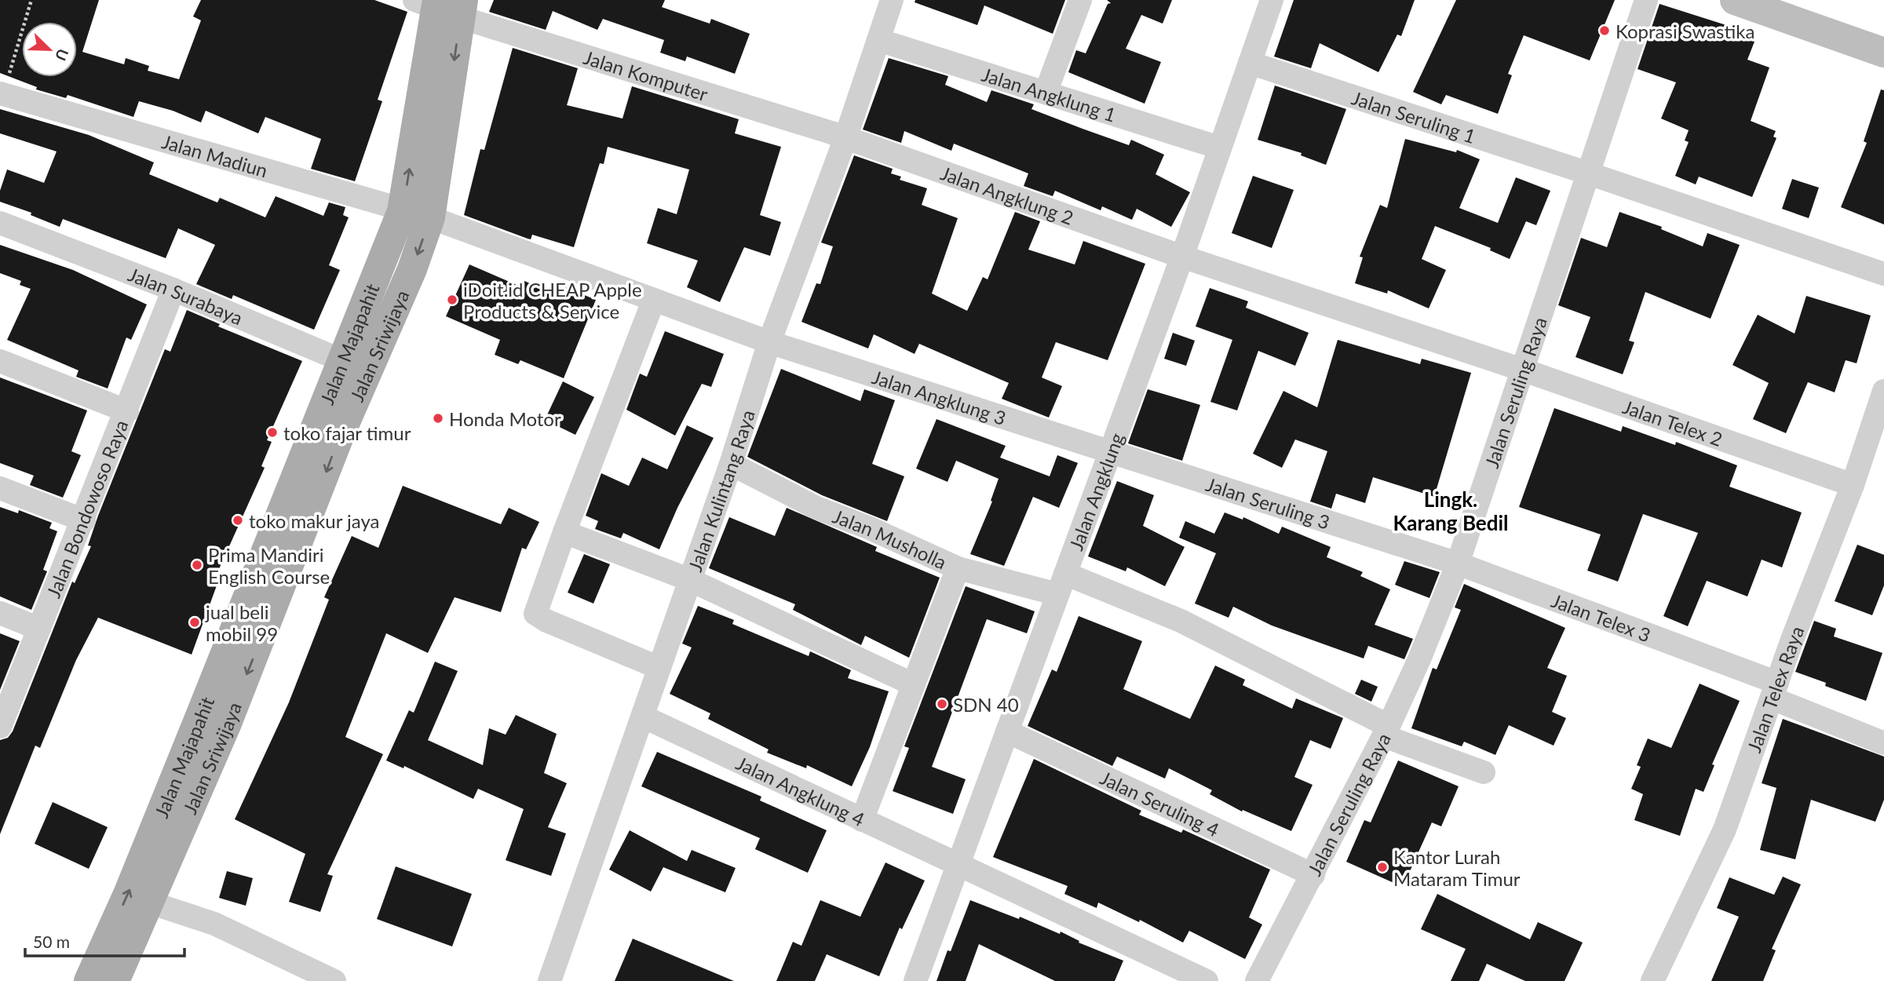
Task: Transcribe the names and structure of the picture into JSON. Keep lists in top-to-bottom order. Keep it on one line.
{"streets":{"main road":["Jalan Majapahit","Jalan Sriwijaya"],"street":["Jalan Komputer","Jalan Angklung 1","Jalan Seruling 1","Jalan Madiun","Jalan Angklung 2","Jalan Surabaya","Jalan Seruling Raya","Jalan Angklung 3","Jalan Telex 2","Jalan Kulintang Raya","Jalan Angklung","Jalan Seruling 3","Jalan Bondowoso Raya","Jalan Musholla","Jalan Telex 3","Jalan Telex Raya","Jalan Angklung 4","Jalan Seruling 4"]},"crossings":[["Jalan Komputer","Jalan Angklung 2"],["Jalan Komputer","Jalan Sriwijaya"],["Jalan Komputer","Jalan Kulintang Raya"],["Jalan Angklung 1","Jalan Kulintang Raya"],["Jalan Angklung 1","Jalan Angklung"],["Jalan Seruling 1","Jalan Seruling Raya"],["Jalan Seruling 1","Jalan Angklung"],["Jalan Madiun","Jalan Sriwijaya"],["Jalan Madiun","Jalan Angklung 3"],["Jalan Angklung 2","Jalan Telex 2"],["Jalan Angklung 2","Jalan Kulintang Raya"],["Jalan Angklung 2","Jalan Angklung"],["Jalan Surabaya","Jalan Sriwijaya"],["Jalan Surabaya","Jalan Bondowoso Raya"],["Jalan Majapahit","Jalan Sriwijaya"],["Jalan Seruling Raya","Jalan Telex 2"],["Jalan Seruling Raya","Jalan Musholla"],["Jalan Seruling Raya","Jalan Telex 3"],["Jalan Seruling Raya","Jalan Seruling 4"],["Jalan Angklung 3","Jalan Kulintang Raya"],["Jalan Angklung 3","Jalan Angklung"],["Jalan Angklung 3","Jalan Seruling 3"],["Jalan Telex 2","Jalan Telex Raya"],["Jalan Kulintang Raya","Jalan Musholla"],["Jalan Kulintang Raya","Jalan Angklung 4"],["Jalan Angklung","Jalan Seruling 3"],["Jalan Angklung","Jalan Musholla"],["Jalan Angklung","Jalan Angklung 4"],["Jalan Angklung","Jalan Seruling 4"],["Jalan Seruling 3","Jalan Telex 3"],["Jalan Telex 3","Jalan Telex Raya"]],"one_way":["Jalan Majapahit"],"districts":["Lingk. Karang Bedil"],"places":["Koprasi Swastika","iDoit.id CHEAP Apple Products & Service","Honda Motor","toko fajar timur","toko makur jaya","Prima Mandiri English Course","jual beli mobil 99","SDN 40","Kantor Lurah Mataram Timur"],"scale_bar":"50 m","north":"bottom right"}
